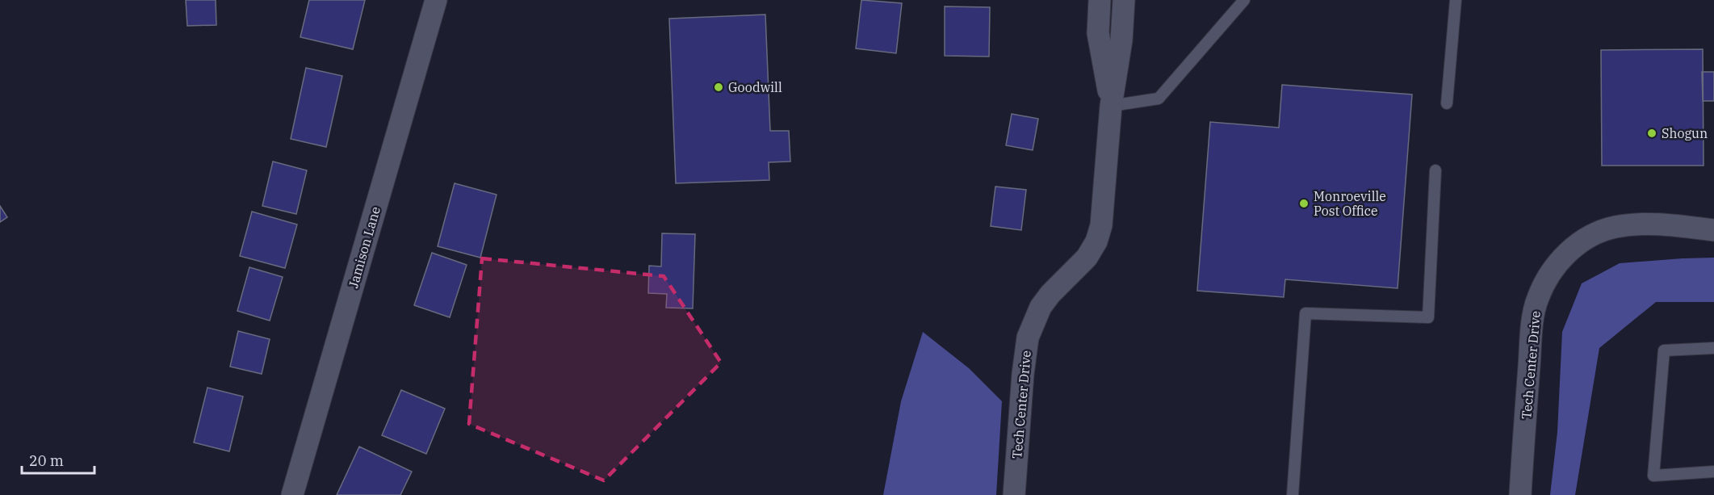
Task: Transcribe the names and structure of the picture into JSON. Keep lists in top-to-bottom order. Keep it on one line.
{"streets":{"street":["Jamison Lane","Tech Center Drive"]},"places":["Goodwill","Shogun","Monroeville Post Office"],"scale_bar":"20 m"}
